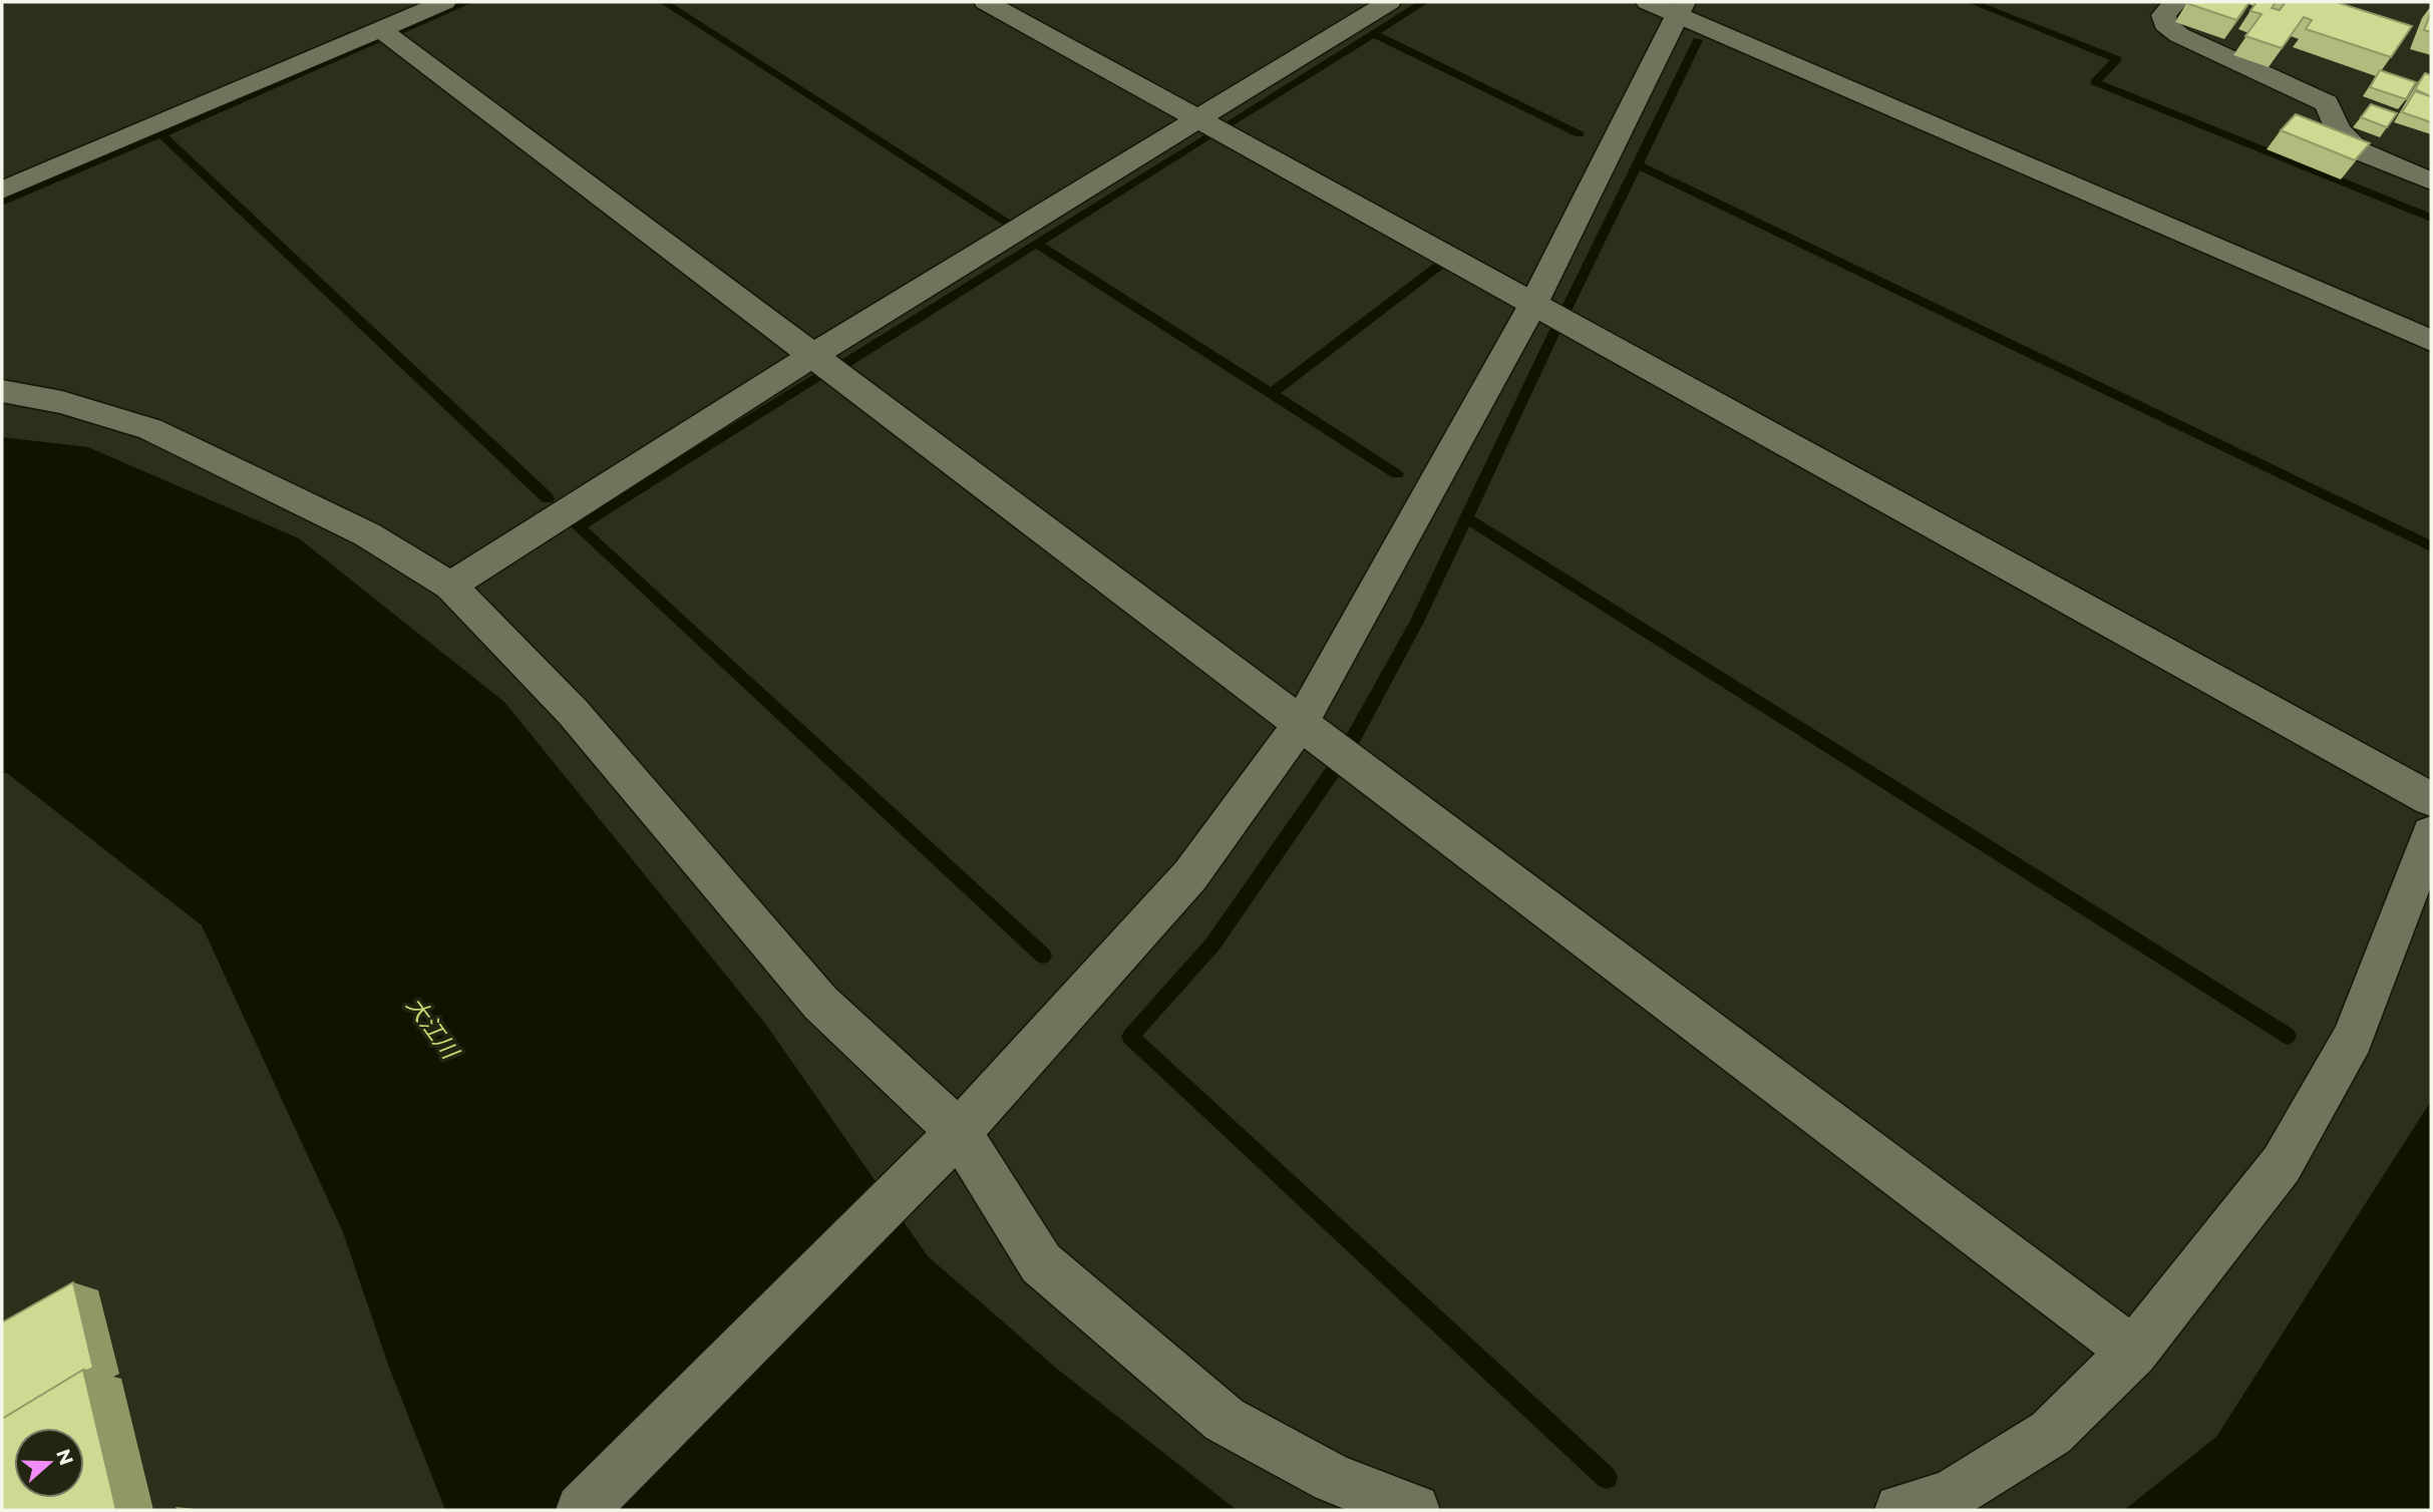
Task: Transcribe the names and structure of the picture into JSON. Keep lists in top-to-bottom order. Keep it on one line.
{"water":["大江川"],"north":"right"}
